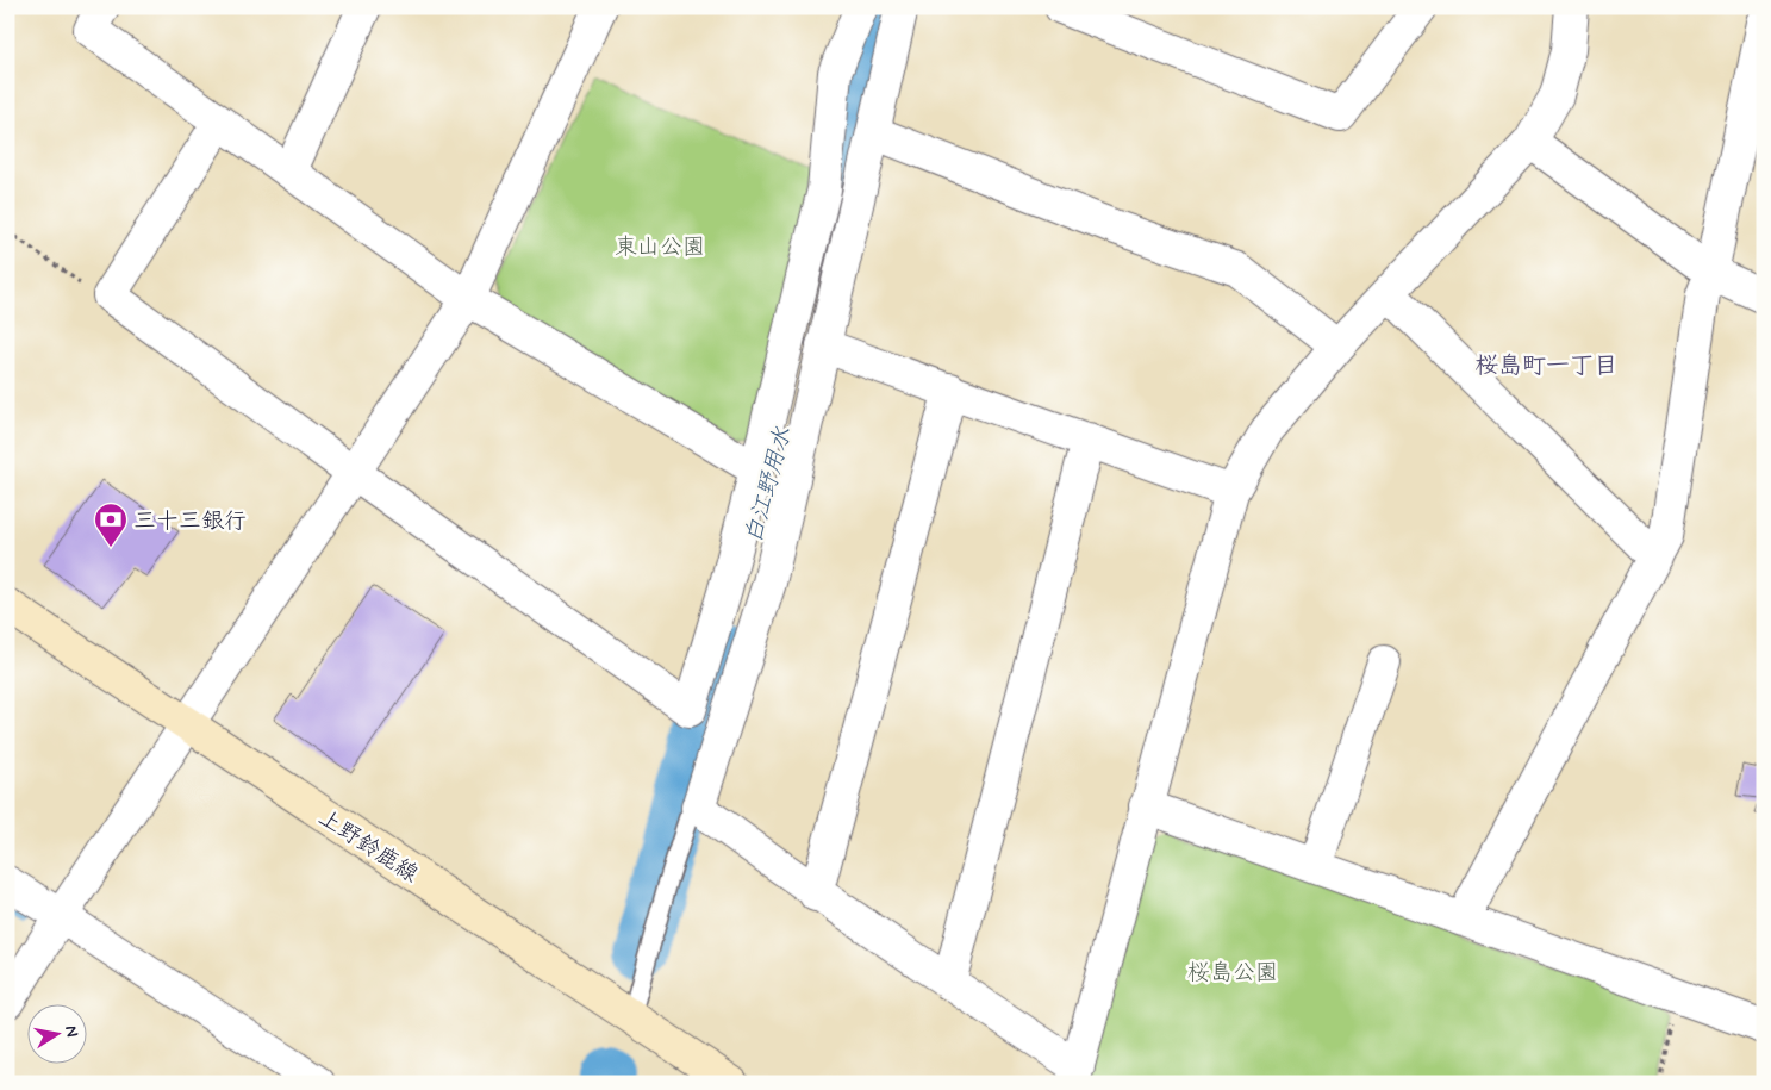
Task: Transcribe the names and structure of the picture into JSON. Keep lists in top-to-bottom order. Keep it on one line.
{"streets":{"main road":["上野鈴鹿線"]},"districts":["桜島町一丁目"],"water":["白江野用水"],"parks":["東山公園","桜島公園"],"places":{"bank":["三十三銀行"]},"north":"right"}
